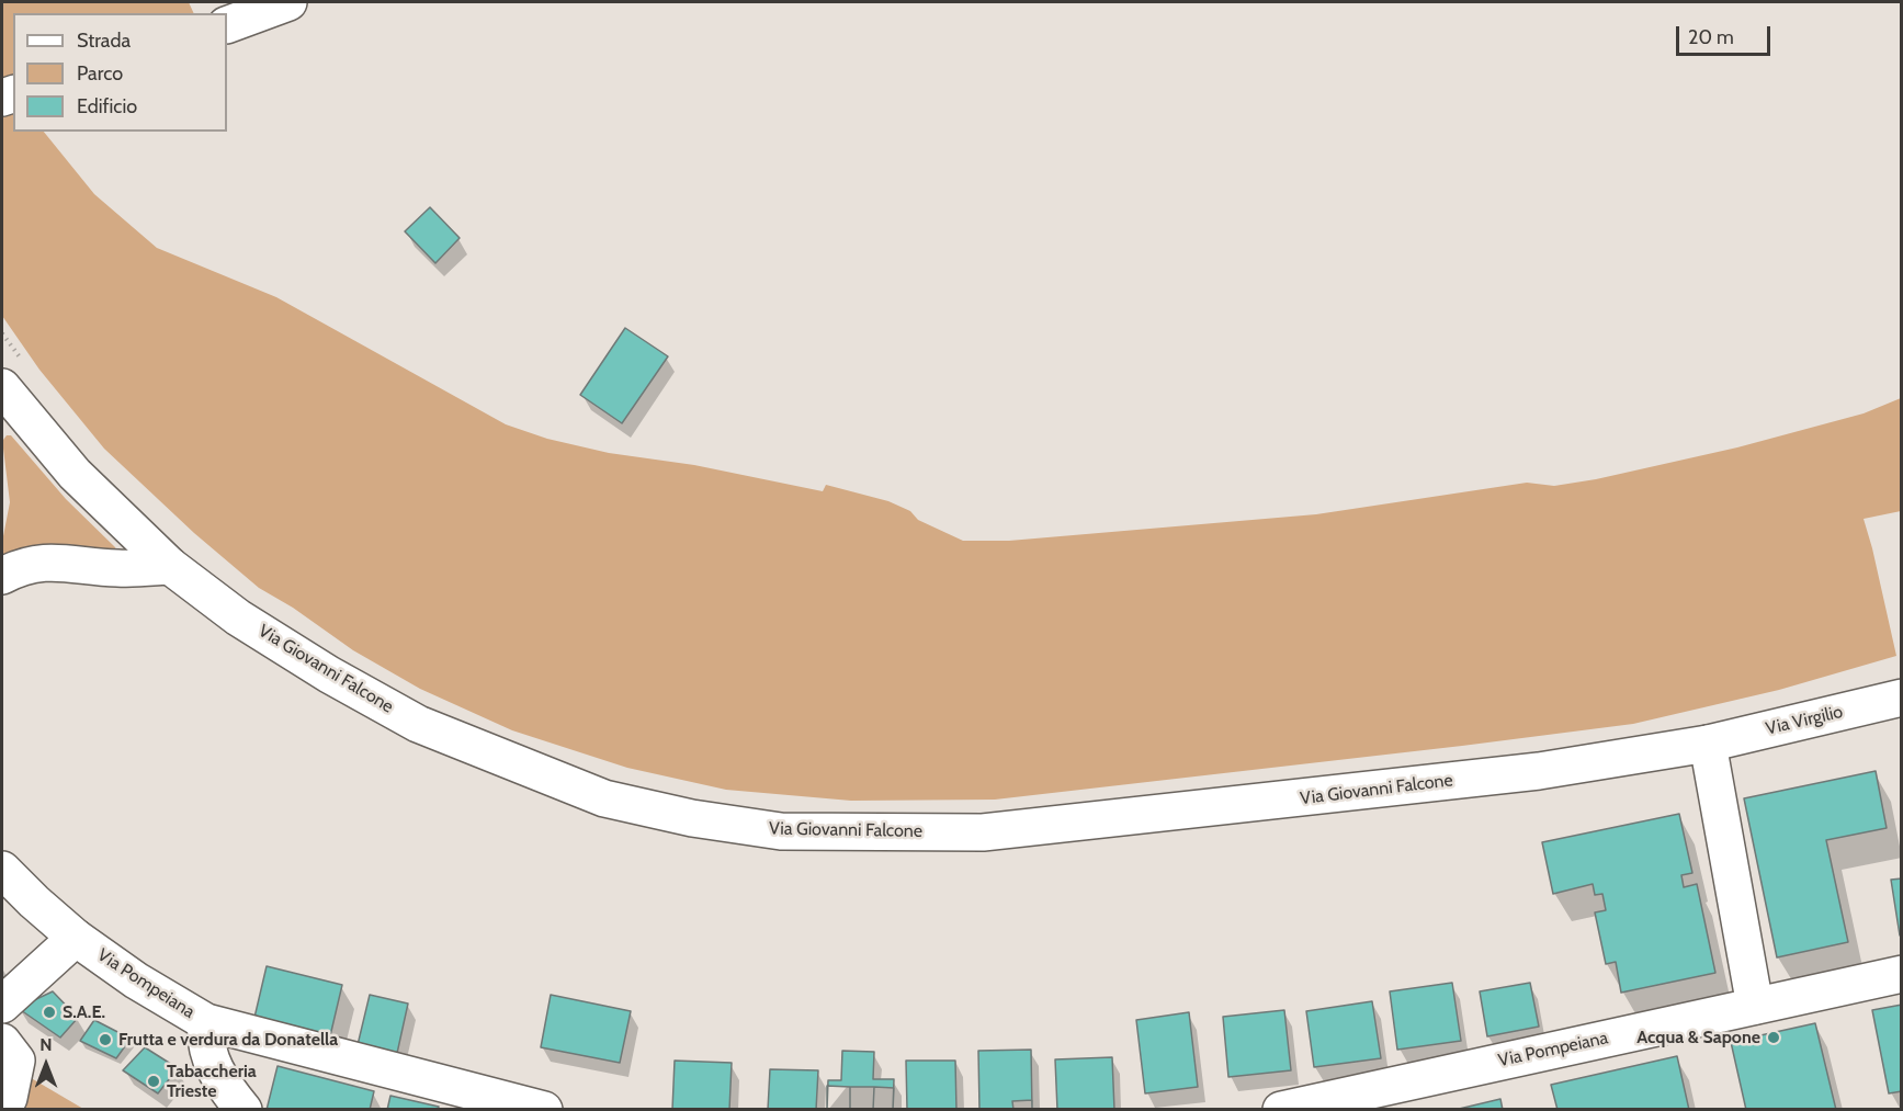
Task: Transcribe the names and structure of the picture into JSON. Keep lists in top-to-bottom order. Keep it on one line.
{"streets":{"main road":["Via Giovanni Falcone","Via Virgilio","Via Pompeiana"]},"crossings":[["Via Giovanni Falcone","Via Virgilio"]],"places":["S.A.E.","Acqua & Sapone","Frutta e verdura da Donatella","Tabaccheria Trieste"],"legend":["Strada","Parco","Edificio"],"scale_bar":"20 m","north":"top"}
